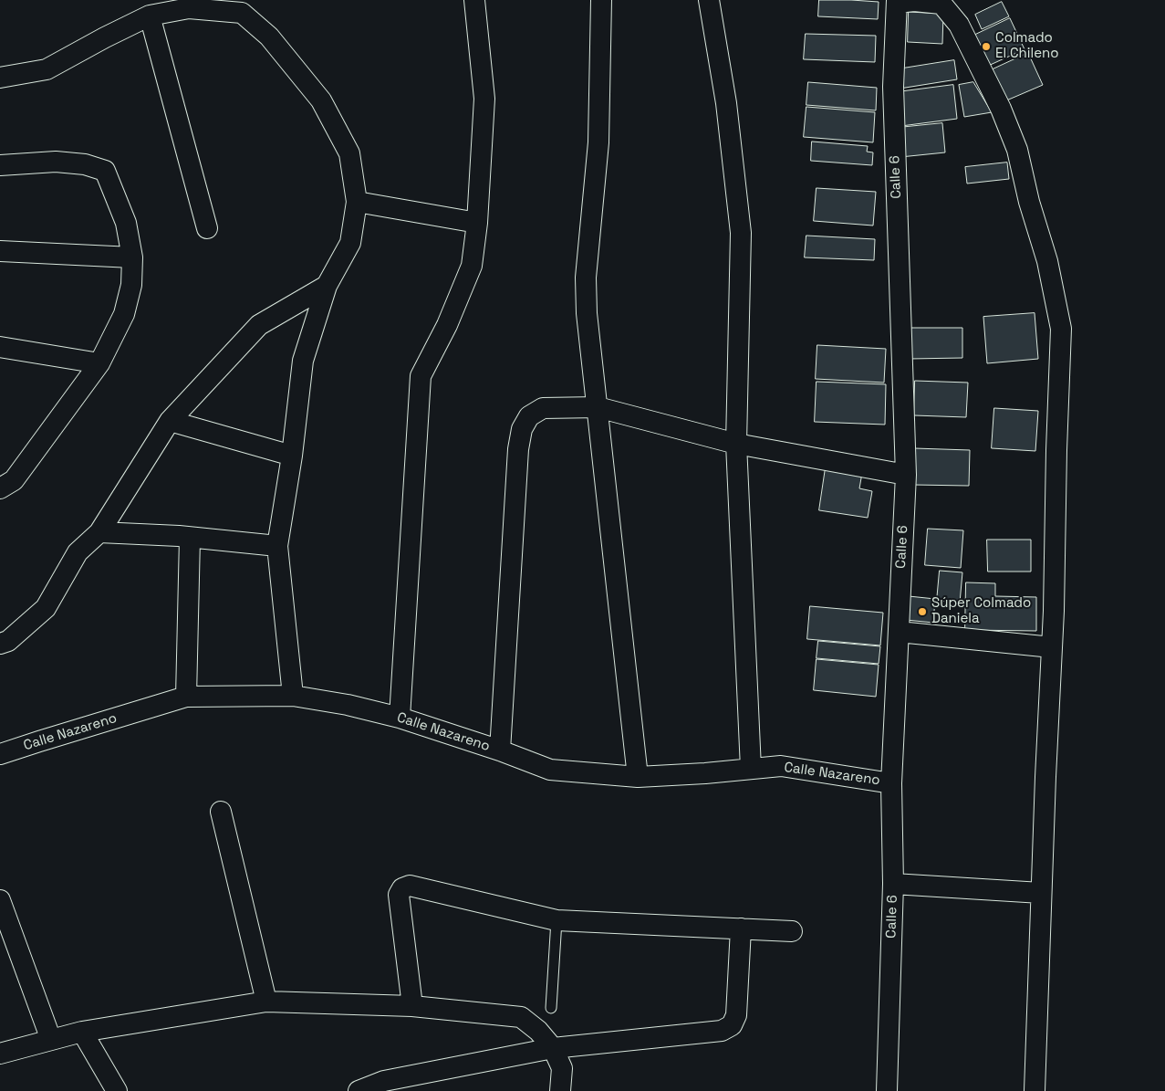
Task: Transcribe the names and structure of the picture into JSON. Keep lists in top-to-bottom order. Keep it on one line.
{"streets":{"street":["Calle 6","Calle Nazareno"]},"crossings":[["Calle 6","Calle Nazareno"]],"places":["Colmado El Chileno","Súper Colmado Daniela"]}
